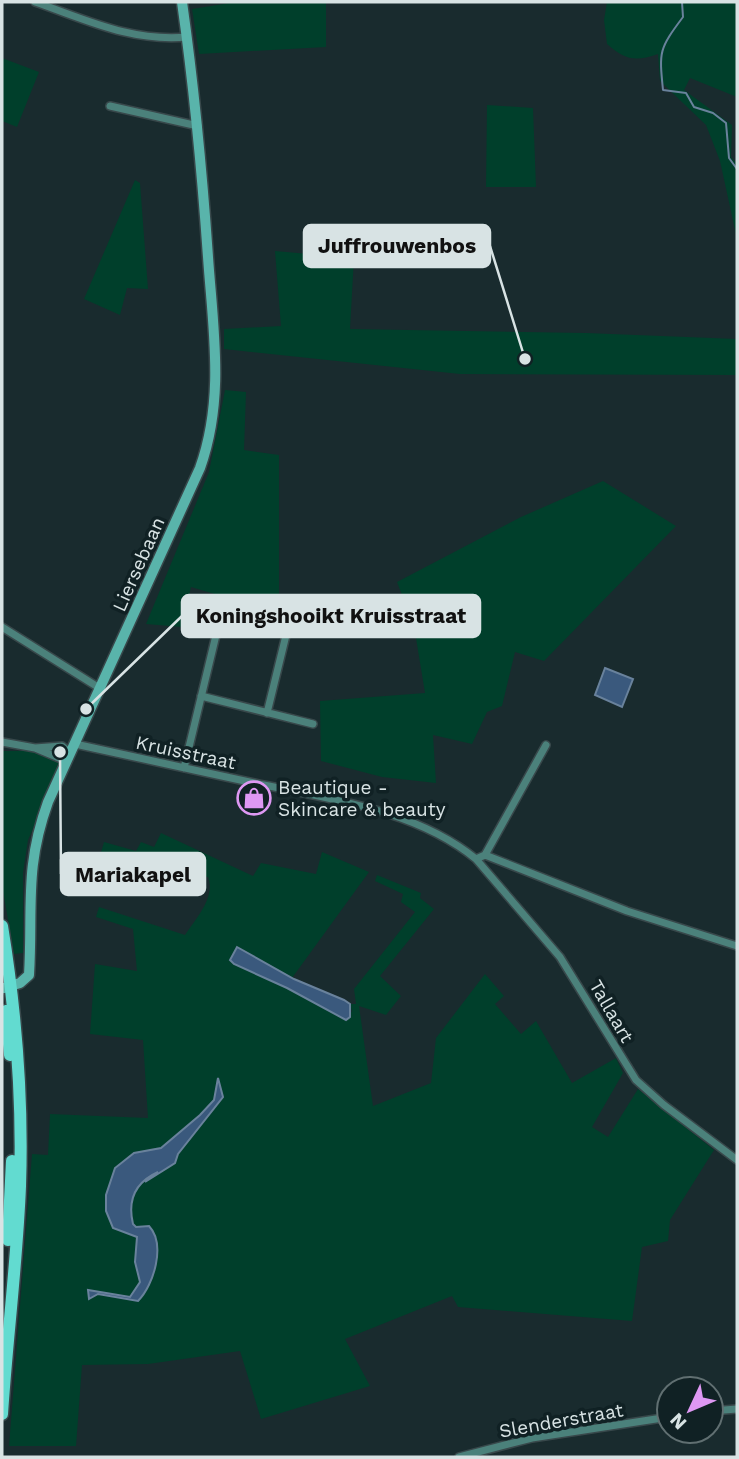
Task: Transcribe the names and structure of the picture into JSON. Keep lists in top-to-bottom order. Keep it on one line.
{"streets":{"street":["Liersebaan","Kruisstraat","Tallaart","Slenderstraat"]},"crossings":[["Liersebaan","Kruisstraat"],["Kruisstraat","Tallaart"]],"places":{"other":["Juffrouwenbos","Koningshooikt Kruisstraat","Mariakapel"],"shop":["Beautique - Skincare & beauty"]},"north":"bottom left"}
